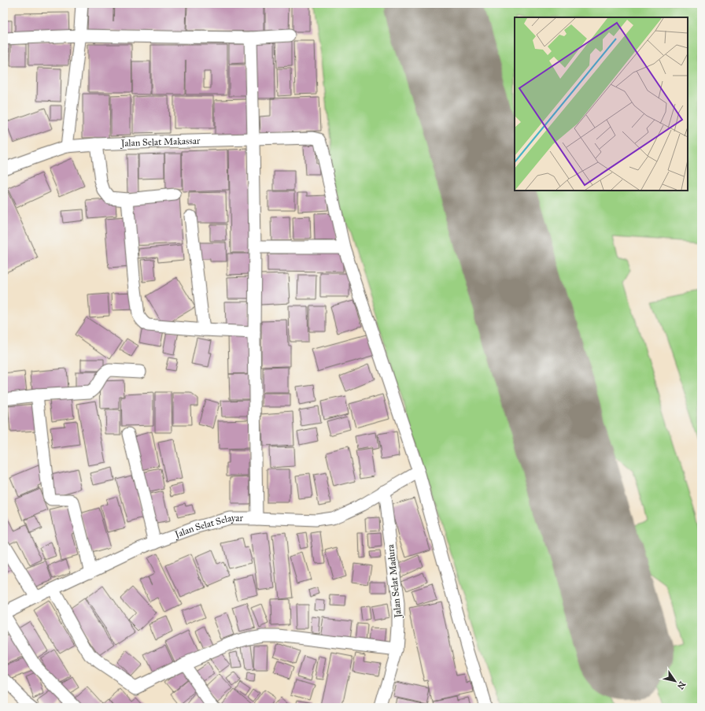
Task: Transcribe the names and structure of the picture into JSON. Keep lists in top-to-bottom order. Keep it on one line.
{"streets":{"street":["Jalan Selat Makassar","Jalan Selat Selayar","Jalan Selat Madura"]},"crossings":[["Jalan Selat Selayar","Jalan Selat Madura"]],"north":"bottom right"}
